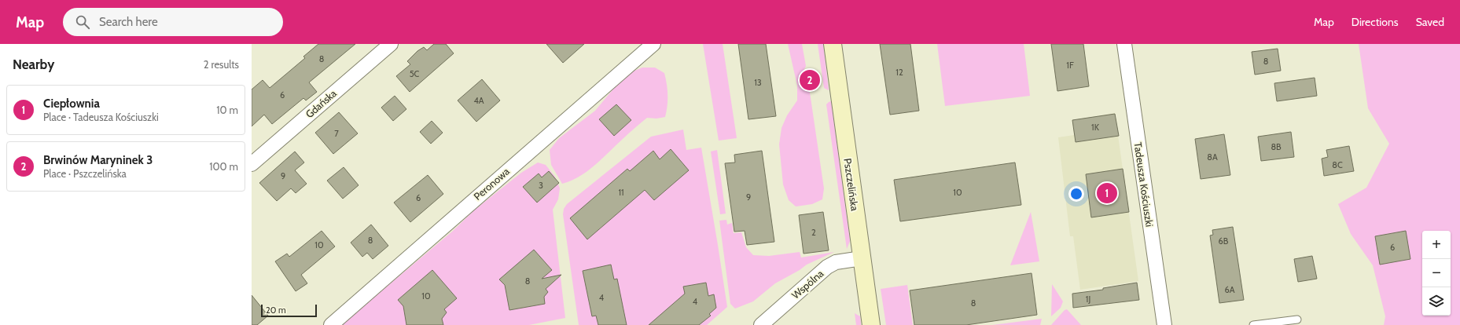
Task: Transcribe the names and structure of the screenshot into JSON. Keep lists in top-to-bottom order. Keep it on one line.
{"streets":{"main road":["Pszczelińska"],"street":["Gdańska","Peronowa","Tadeusza Kościuszki","Wspólna"]},"crossings":[["Pszczelińska","Wspólna"]],"house_numbers":["8","8","1F","12","5C","13","6","4A","1K","7","8B","8A","8C","9","3","11","10","9","6","2","8","6B","10","6","8","6A","10","4","1J","4","8"],"scale_bar":"20 m","page":{"header":"Map","search":"Search here","nav":["Map","Directions","Saved"],"heading":["Nearby","2 results"],"pins":["2","1"],"list":[{"mark":"1","name":"Ciepłownia","note":"Place · Tadeusza Kościuszki","value":"10 m"},{"mark":"2","name":"Brwinów Maryninek 3","note":"Place · Pszczelińska","value":"100 m"}],"map_buttons":["+","−"],"scale":"20 m"}}
